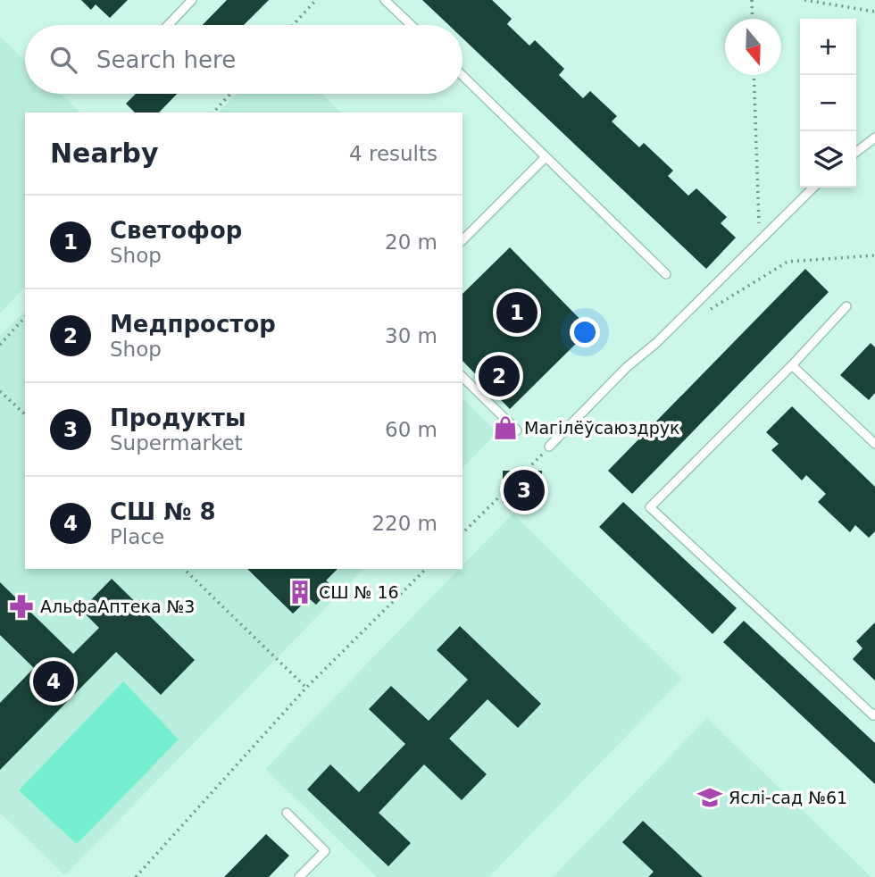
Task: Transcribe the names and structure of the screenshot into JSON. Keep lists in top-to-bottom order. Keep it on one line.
{"places":{"shop":["Магілёўсаюздрук"],"building":["СШ № 16"],"pharmacy":["АльфаАптека №3"],"school or university":["Яслі-сад №61"]},"north":"bottom","page":{"map_buttons":["+","−"],"search":"Search here","heading":["Nearby","4 results"],"list":[{"mark":"1","name":"Светофор","note":"Shop","value":"20 m"},{"mark":"2","name":"Медпростор","note":"Shop","value":"30 m"},{"mark":"3","name":"Продукты","note":"Supermarket","value":"60 m"},{"mark":"4","name":"СШ № 8","note":"Place","value":"220 m"}],"pins":["1","2","3","4"]}}
